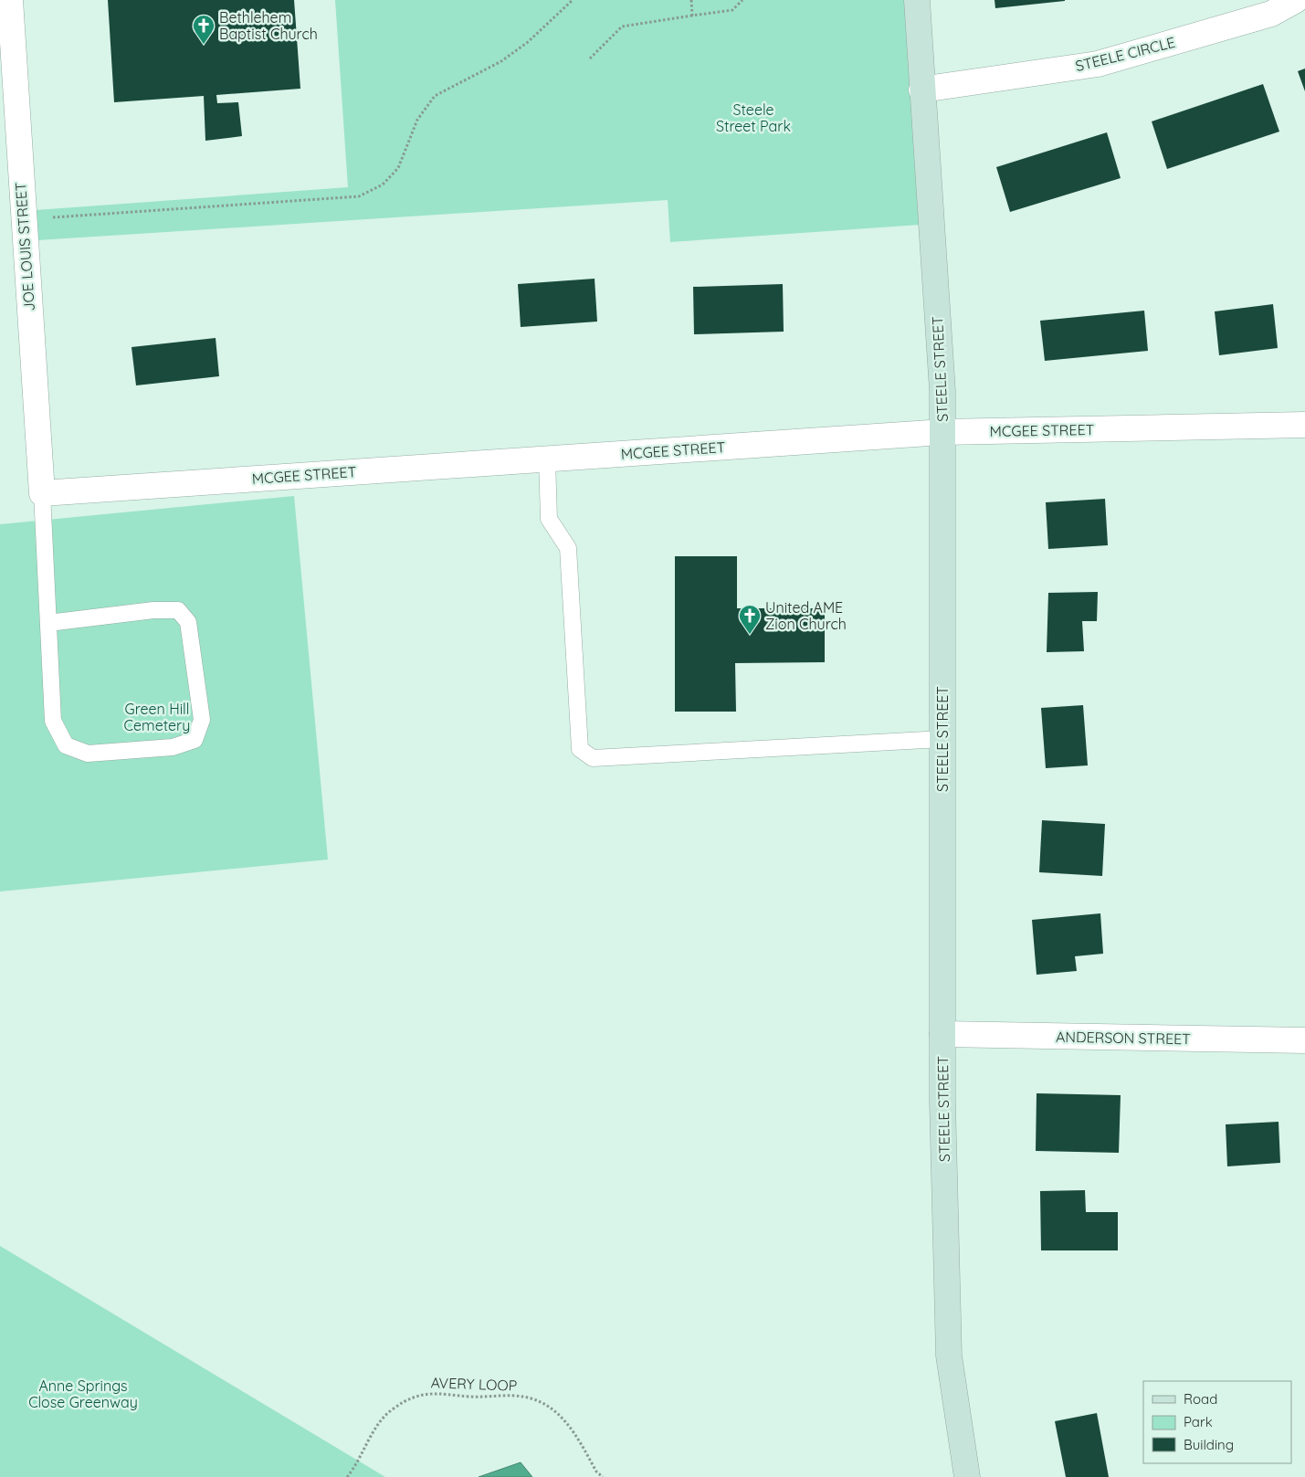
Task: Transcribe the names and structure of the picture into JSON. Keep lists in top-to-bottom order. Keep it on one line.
{"streets":{"street":["STEELE CIRCLE","JOE LOUIS STREET","STEELE STREET","MCGEE STREET","ANDERSON STREET"],"path":["AVERY LOOP"]},"crossings":[["STEELE CIRCLE","STEELE STREET"],["JOE LOUIS STREET","MCGEE STREET"],["STEELE STREET","MCGEE STREET"],["STEELE STREET","ANDERSON STREET"]],"parks":["Steele Street Park","Green Hill Cemetery","Anne Springs Close Greenway"],"places":{"church":["Bethlehem Baptist Church","United AME Zion Church"]},"legend":["Road","Park","Building"]}
